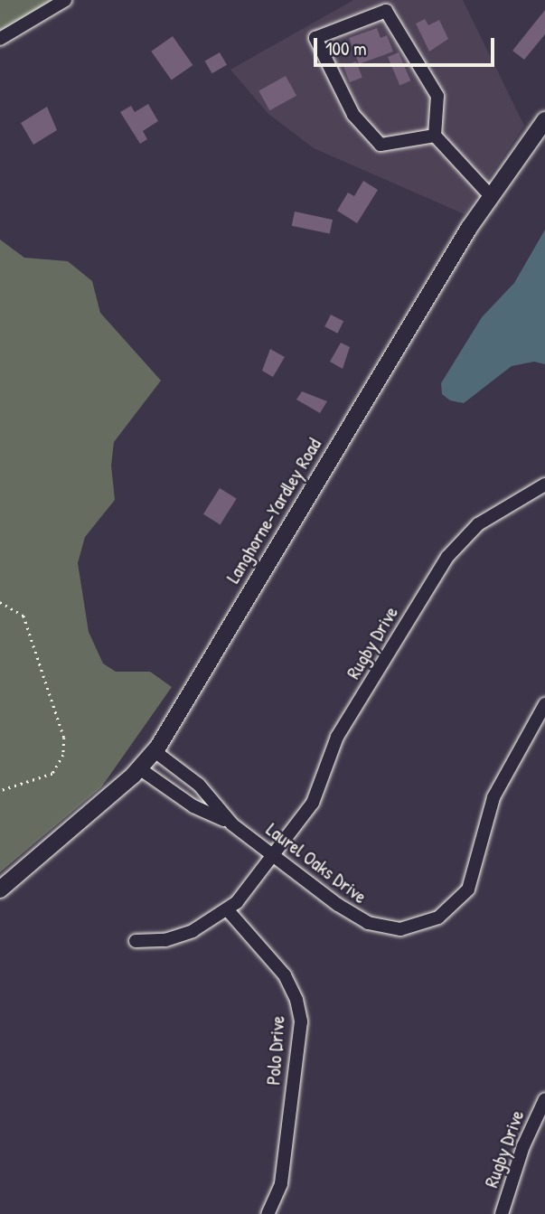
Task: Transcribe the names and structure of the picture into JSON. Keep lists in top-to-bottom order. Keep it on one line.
{"streets":{"main road":["Langhorne-Yardley Road"],"street":["Rugby Drive","Laurel Oaks Drive","Polo Drive"]},"crossings":[["Langhorne-Yardley Road","Laurel Oaks Drive"],["Rugby Drive","Laurel Oaks Drive"],["Rugby Drive","Polo Drive"]],"scale_bar":"100 m"}
